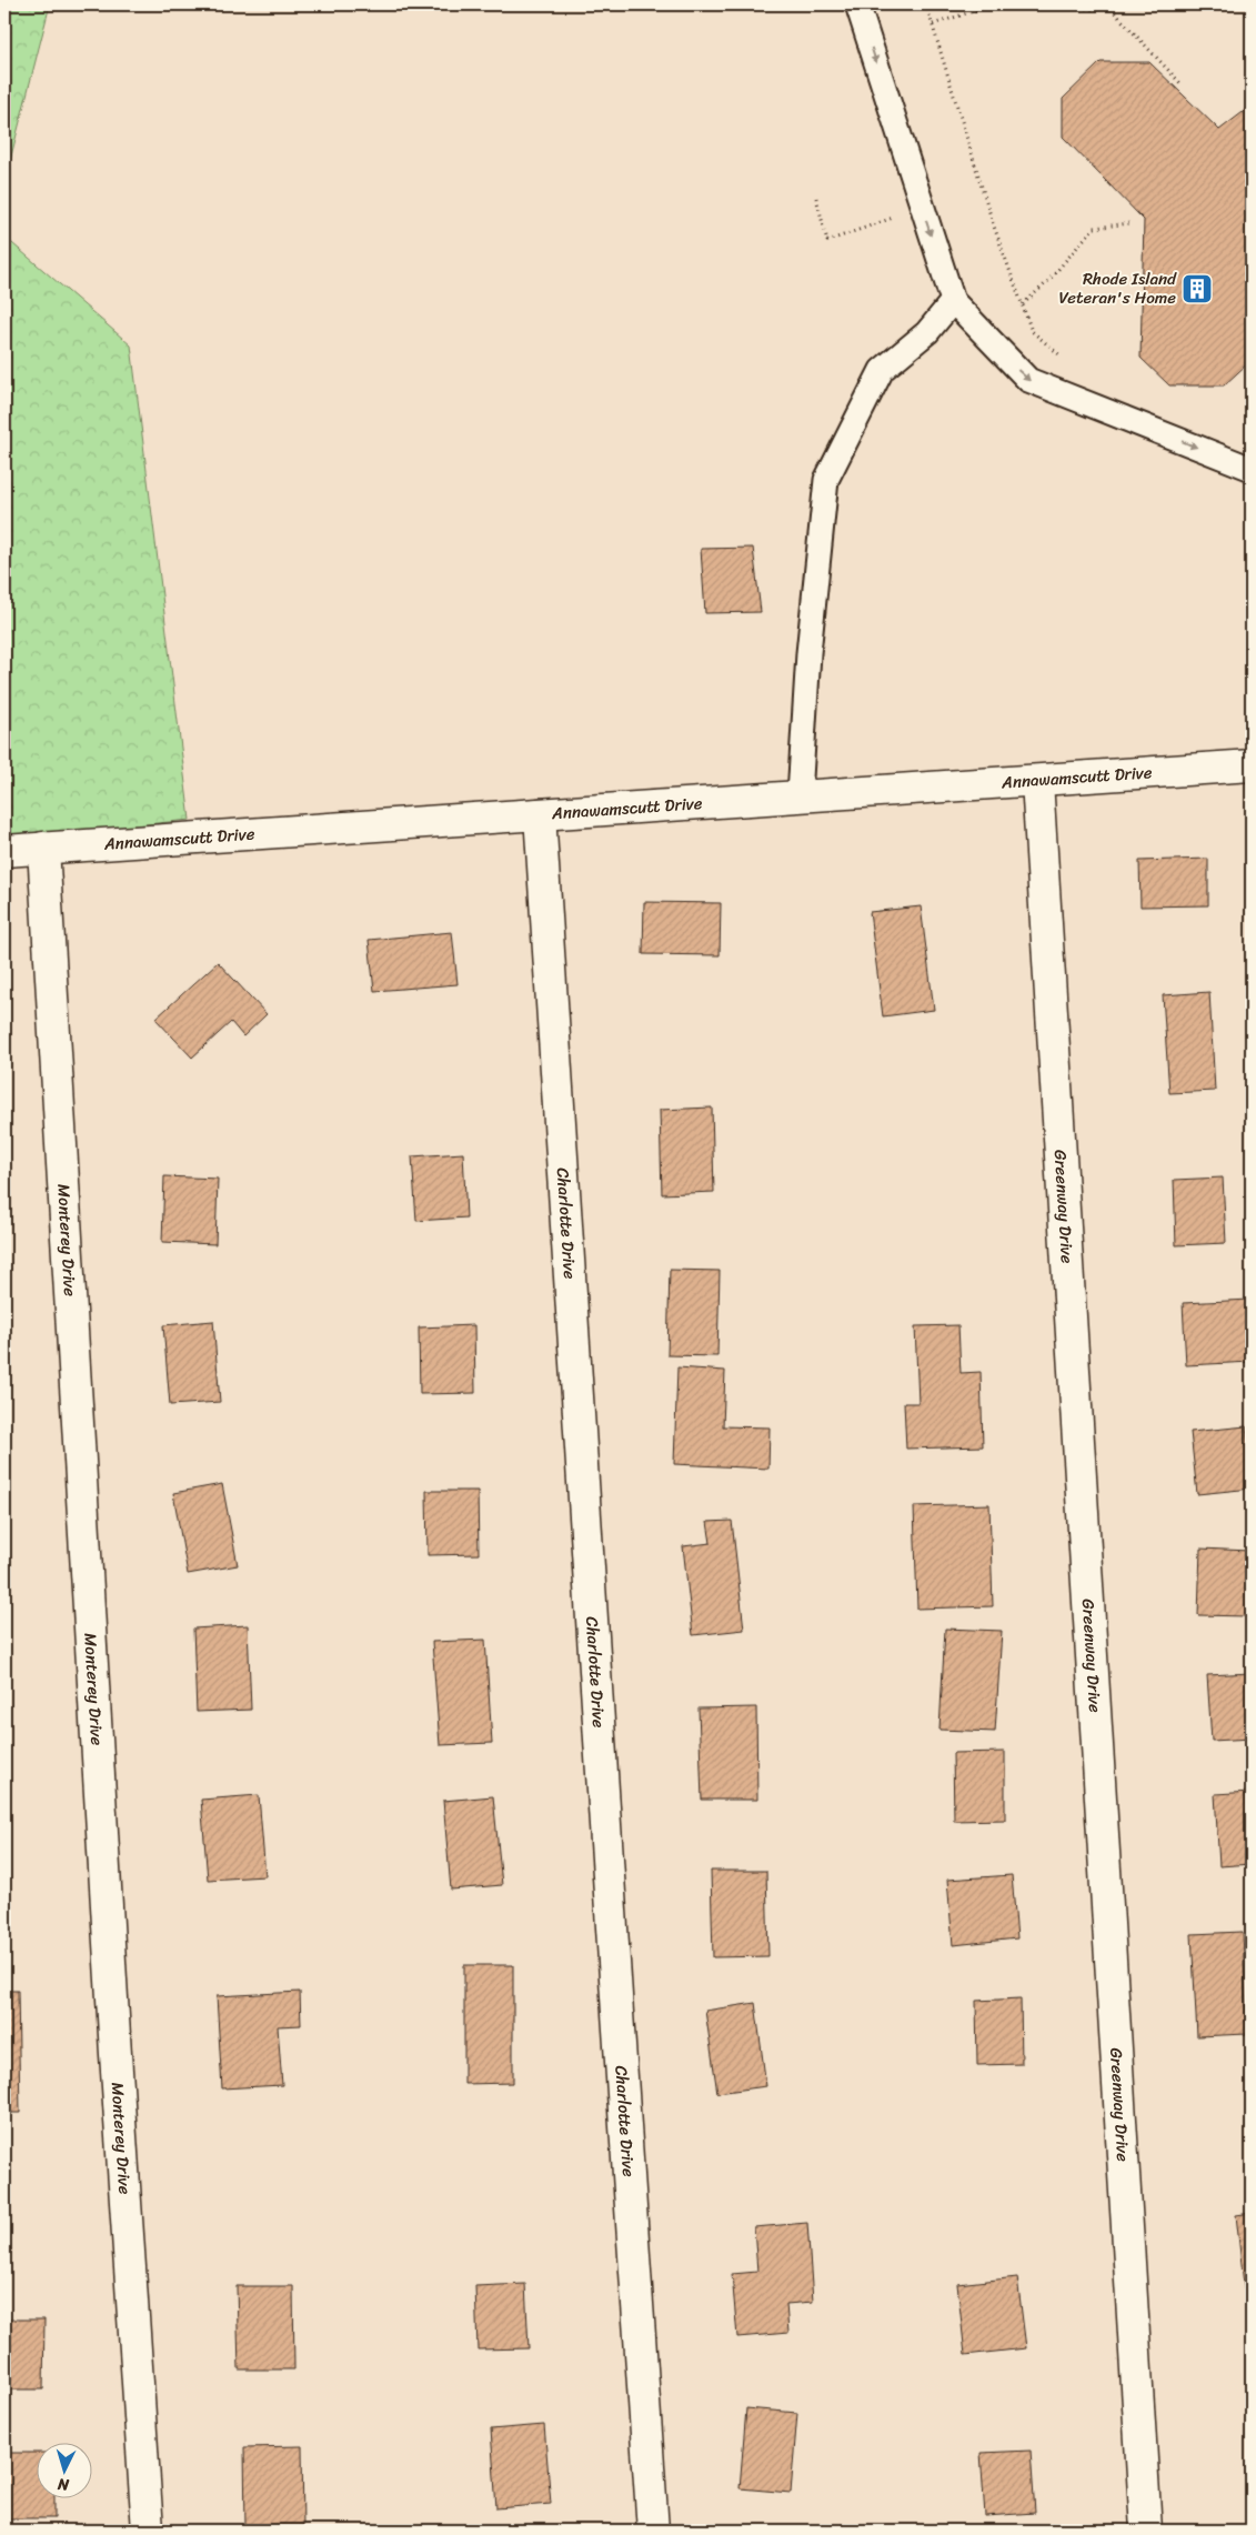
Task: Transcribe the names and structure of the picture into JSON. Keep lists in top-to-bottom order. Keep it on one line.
{"streets":{"street":["Annawamscutt Drive","Greenway Drive","Charlotte Drive","Monterey Drive"]},"crossings":[["Annawamscutt Drive","Greenway Drive"],["Annawamscutt Drive","Charlotte Drive"],["Annawamscutt Drive","Monterey Drive"]],"places":{"building":["Rhode Island Veteran's Home"]},"north":"bottom"}
